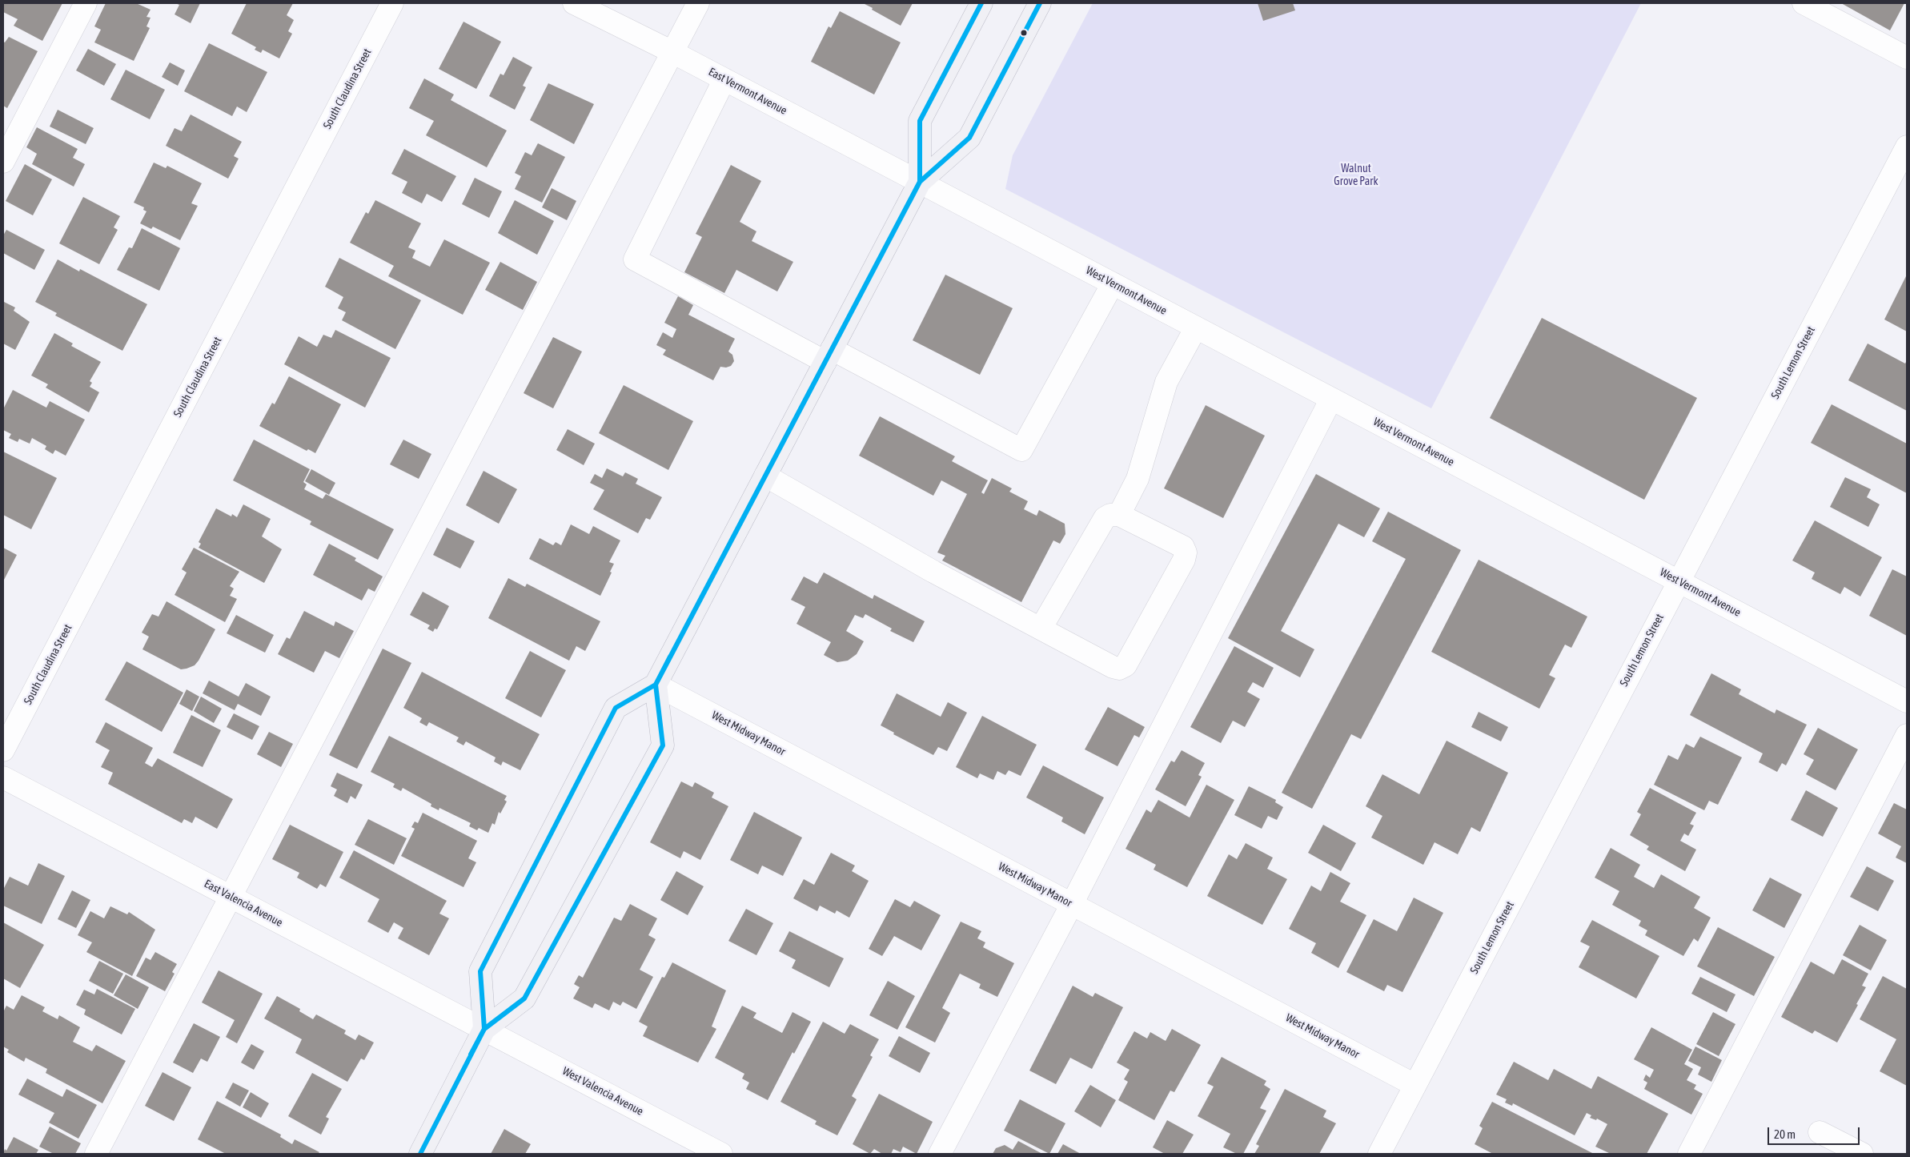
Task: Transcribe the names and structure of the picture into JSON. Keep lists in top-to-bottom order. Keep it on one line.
{"streets":{"street":["South Claudina Street","East Vermont Avenue","West Vermont Avenue","South Lemon Street","West Midway Manor","East Valencia Avenue","West Valencia Avenue"]},"crossings":[["East Vermont Avenue","West Vermont Avenue"],["West Vermont Avenue","South Lemon Street"],["South Lemon Street","West Midway Manor"],["East Valencia Avenue","West Valencia Avenue"]],"parks":["Walnut Grove Park"],"scale_bar":"20 m"}
